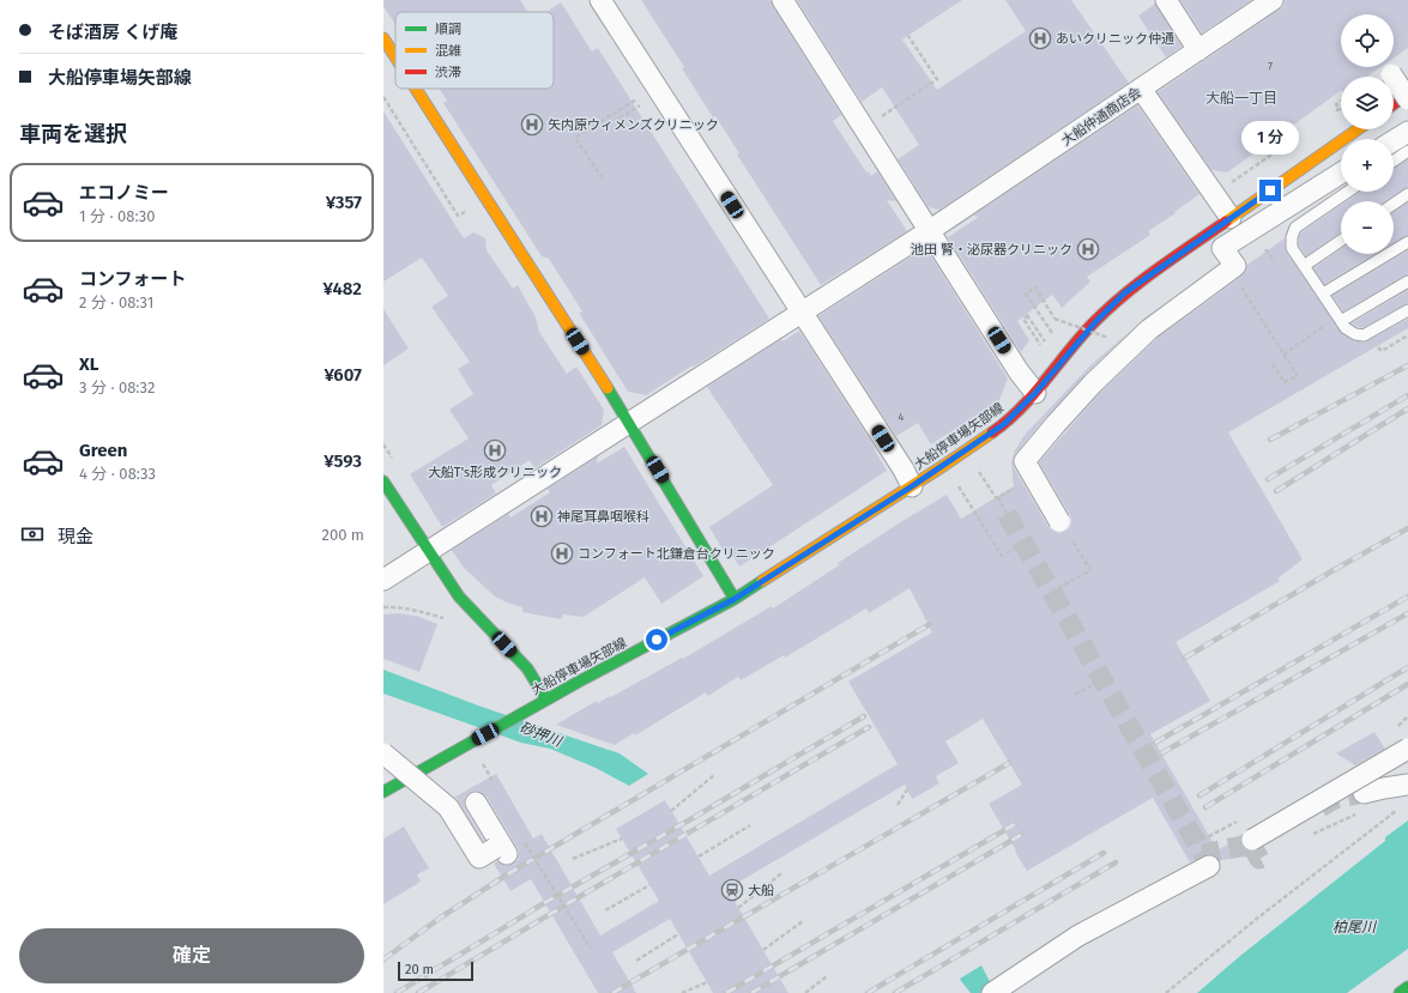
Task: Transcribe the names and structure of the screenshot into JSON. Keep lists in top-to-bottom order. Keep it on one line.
{"streets":{"main road":["大船停車場矢部線"],"street":["大船仲通商店会"]},"districts":["大船一丁目"],"water":["砂押川","柏尾川"],"places":{"hospital":["あいクリニック仲通","矢内原ウィメンズクリニック","池田 腎・泌尿器クリニック","大船T's形成クリニック","神尾耳鼻咽喉科","コンフォート北鎌倉台クリニック"],"station":["大船"]},"house_numbers":["7","4"],"legend":["順調","混雑","渋滞"],"scale_bar":"20 m","page":{"banner":["そば酒房 くげ庵","大船停車場矢部線"],"map_buttons":["+","−"],"heading":"車両を選択","bubble":"1 分","list":[{"name":"エコノミー","note":"1 分 · 08:30","value":"¥357"},{"name":"コンフォート","note":"2 分 · 08:31","value":"¥482"},{"name":"XL","note":"3 分 · 08:32","value":"¥607"},{"name":"Green","note":"4 分 · 08:33","value":"¥593"}],"pay":["現金","200 m"],"buttons":"確定","scale":"20 m"}}
